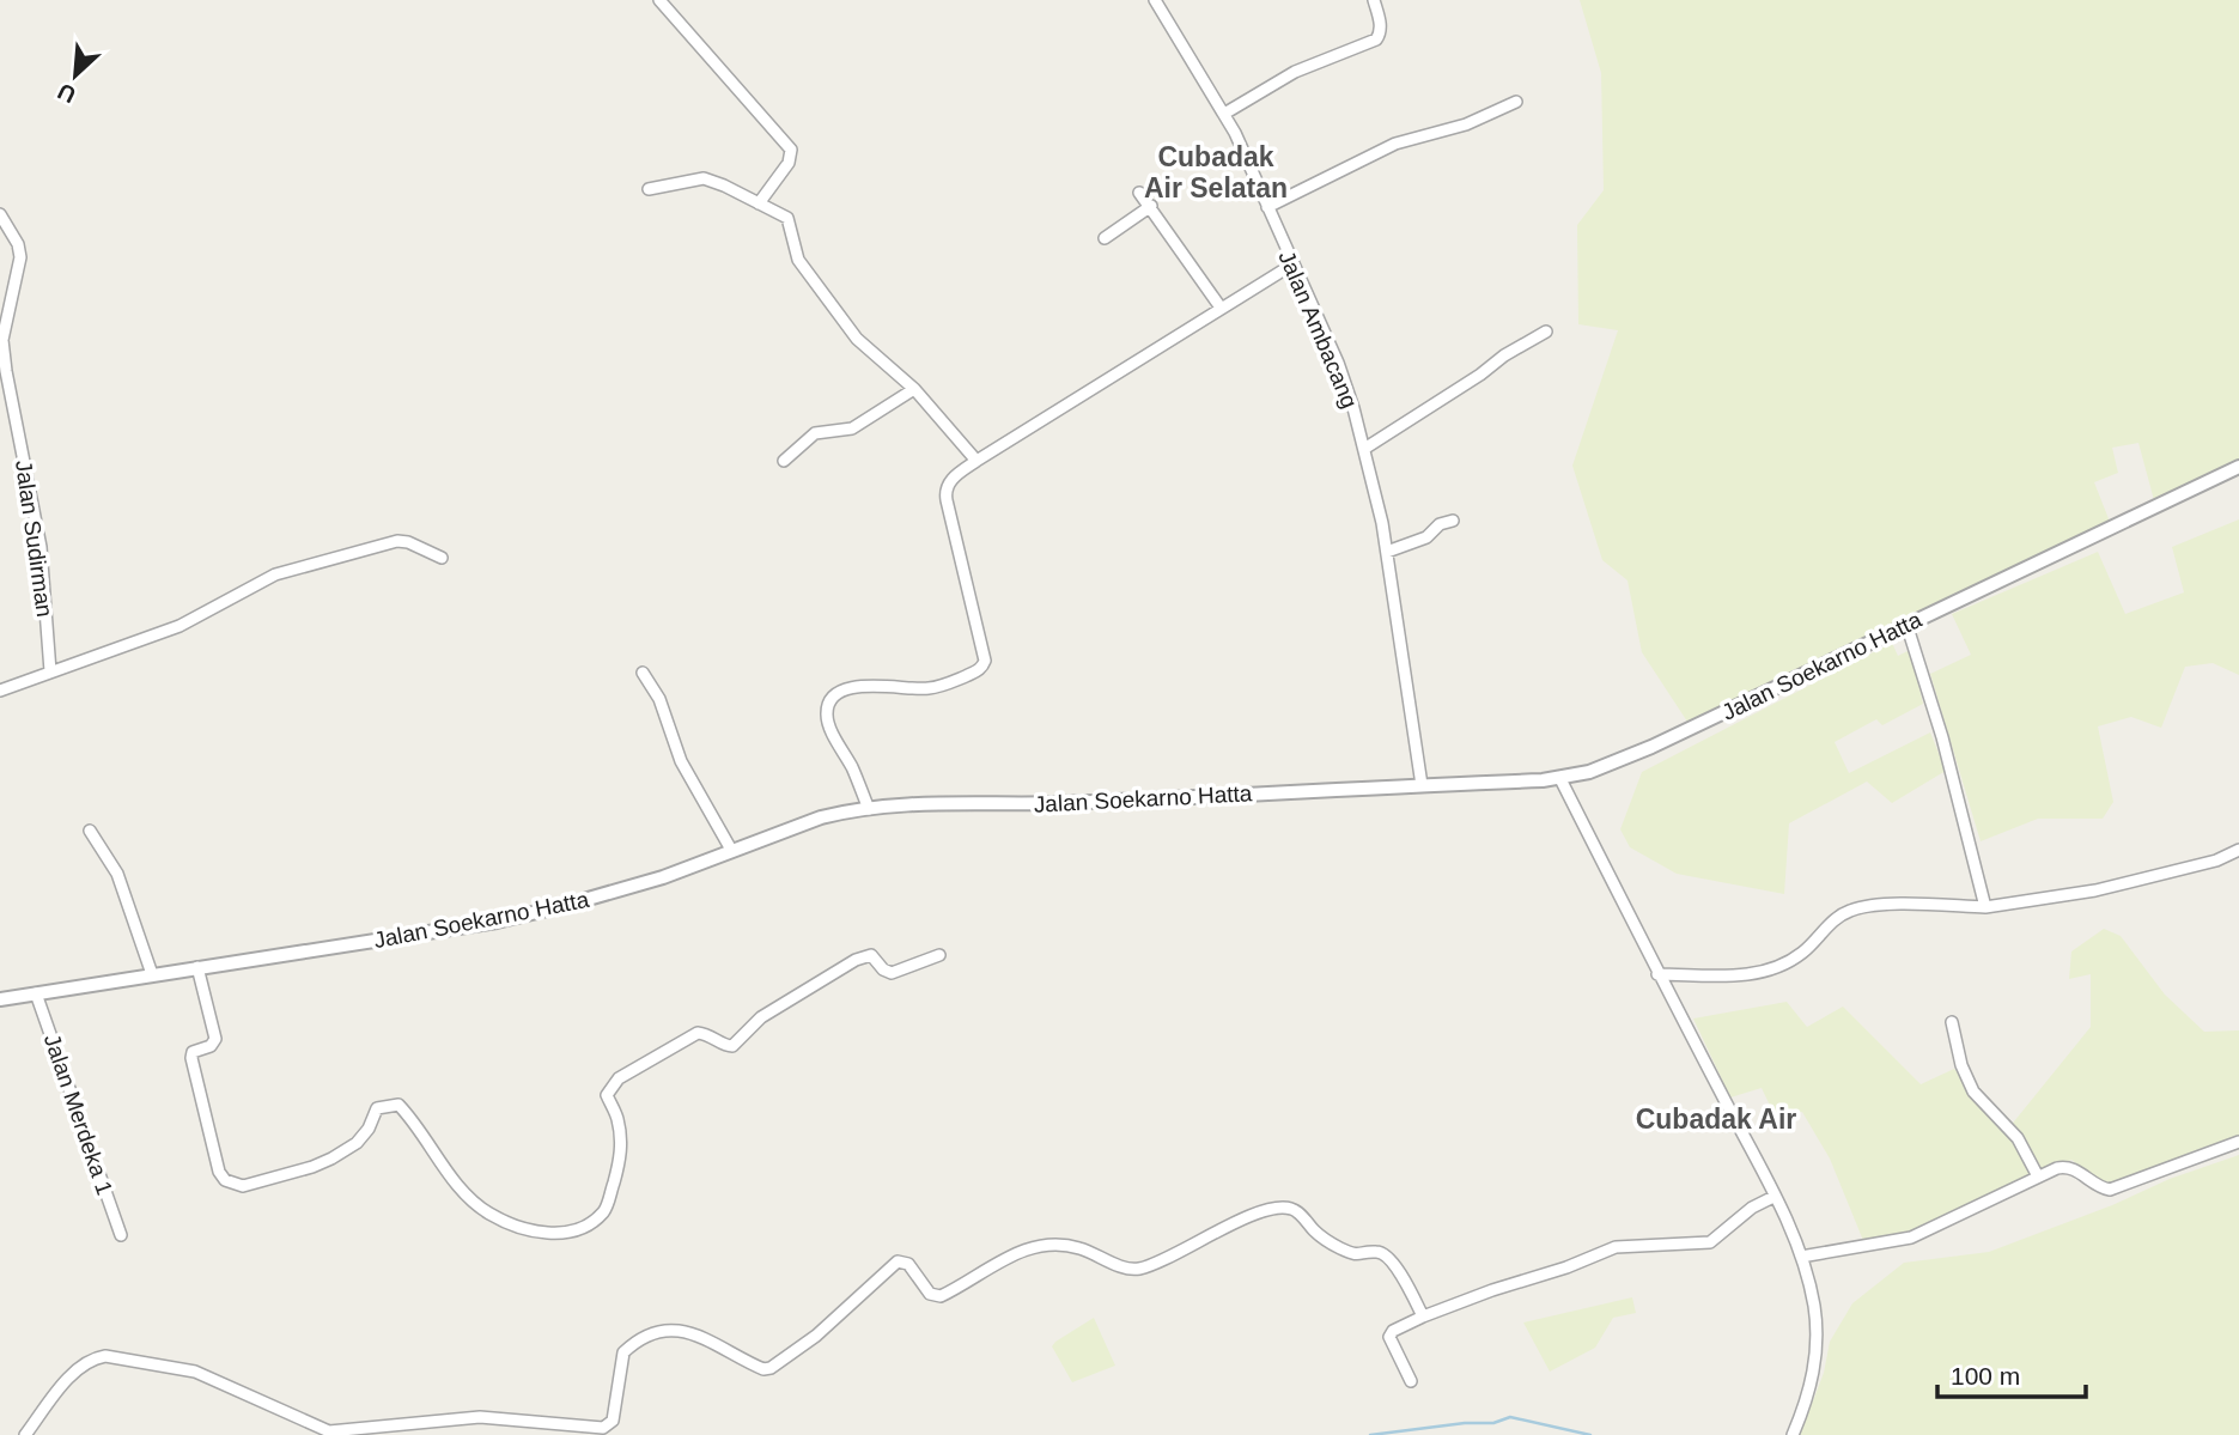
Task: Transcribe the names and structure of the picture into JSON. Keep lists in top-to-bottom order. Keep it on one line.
{"streets":{"street":["Jalan Ambacang","Jalan Sudirman","Jalan Soekarno Hatta","Jalan Merdeka 1"]},"crossings":[["Jalan Ambacang","Jalan Soekarno Hatta"],["Jalan Soekarno Hatta","Jalan Merdeka 1"]],"districts":["Cubadak Air Selatan","Cubadak Air"],"scale_bar":"100 m","north":"bottom left"}
